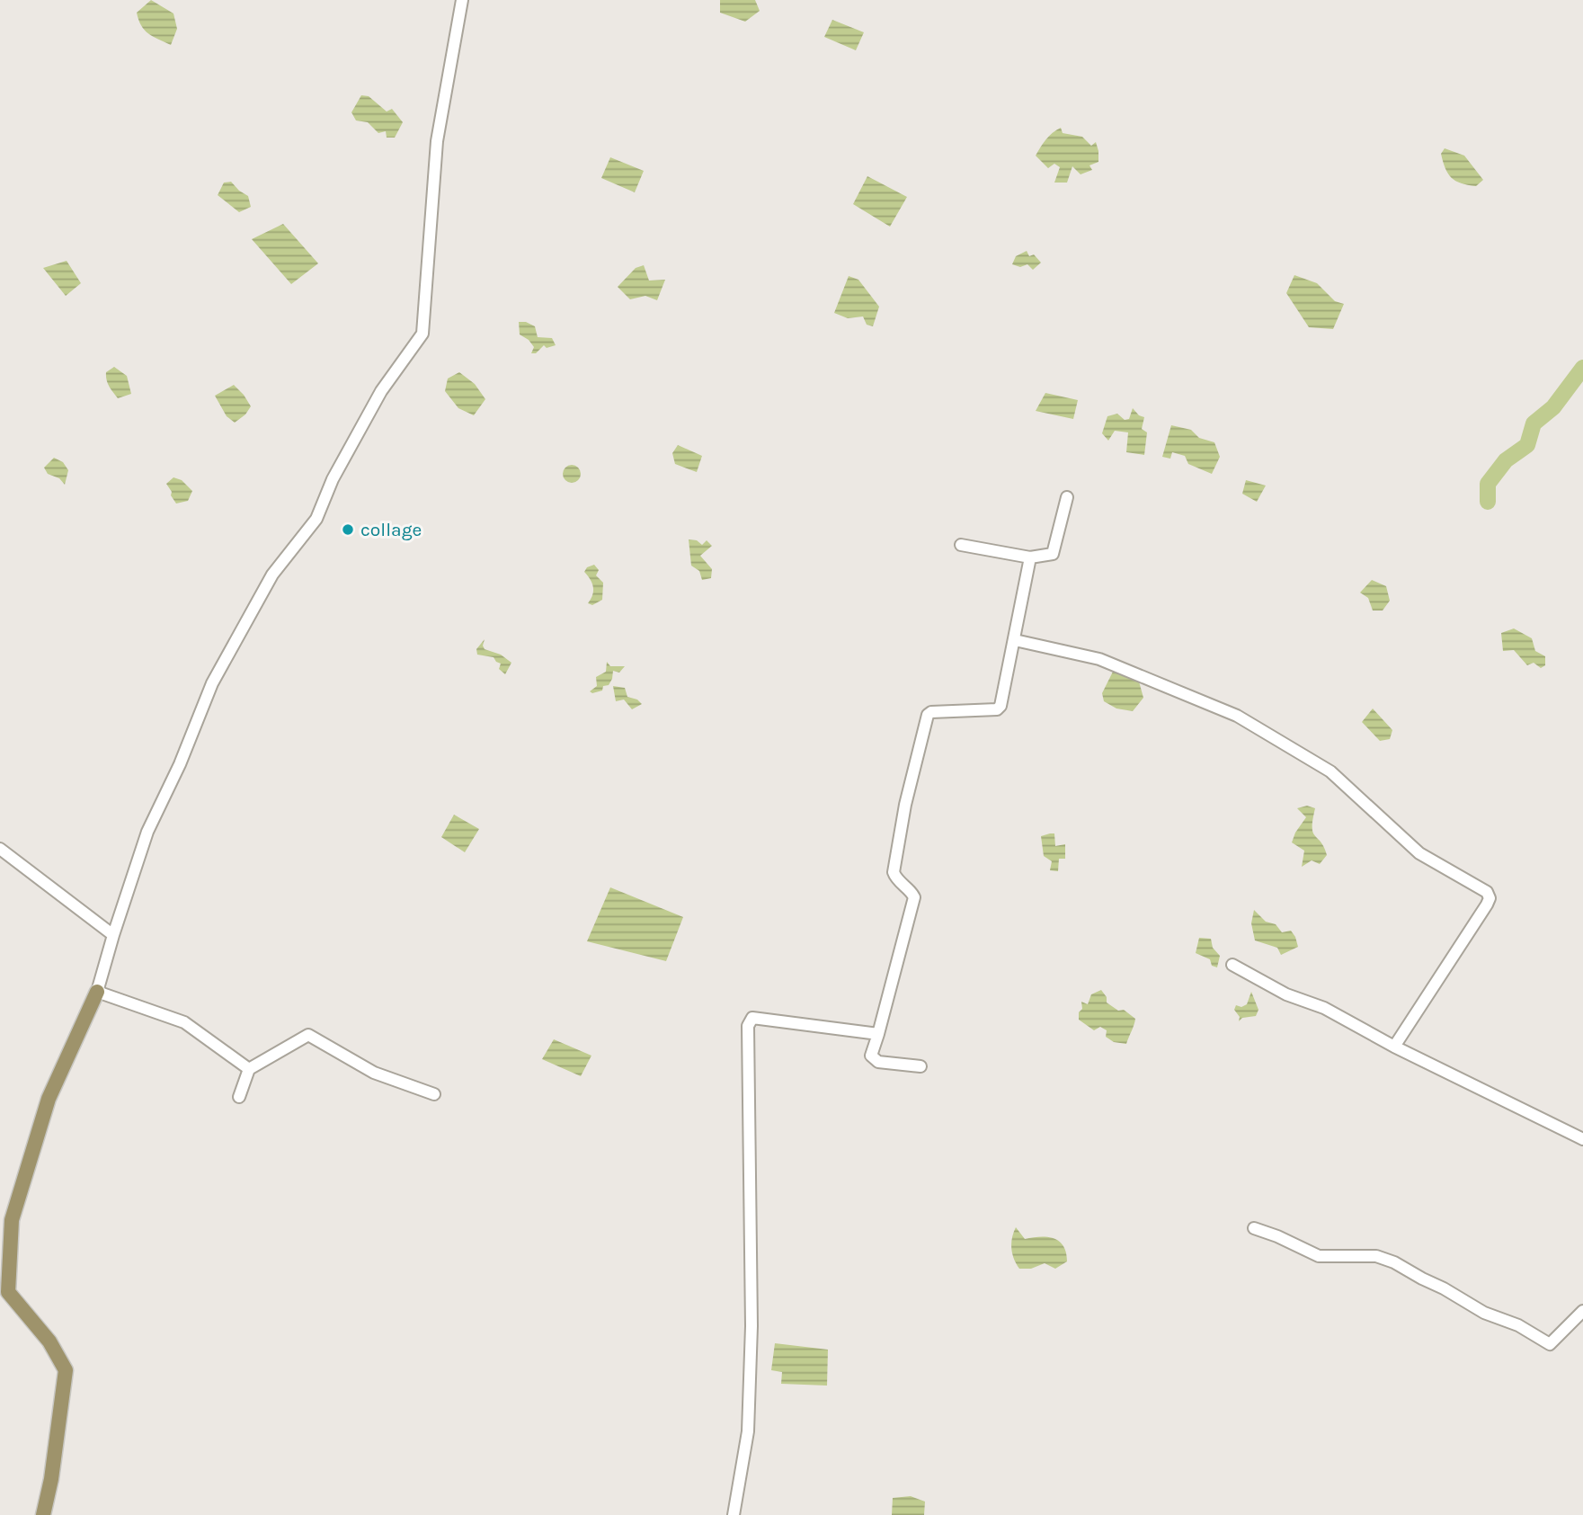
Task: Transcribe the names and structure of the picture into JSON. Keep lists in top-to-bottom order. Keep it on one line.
{"places":["collage"]}
